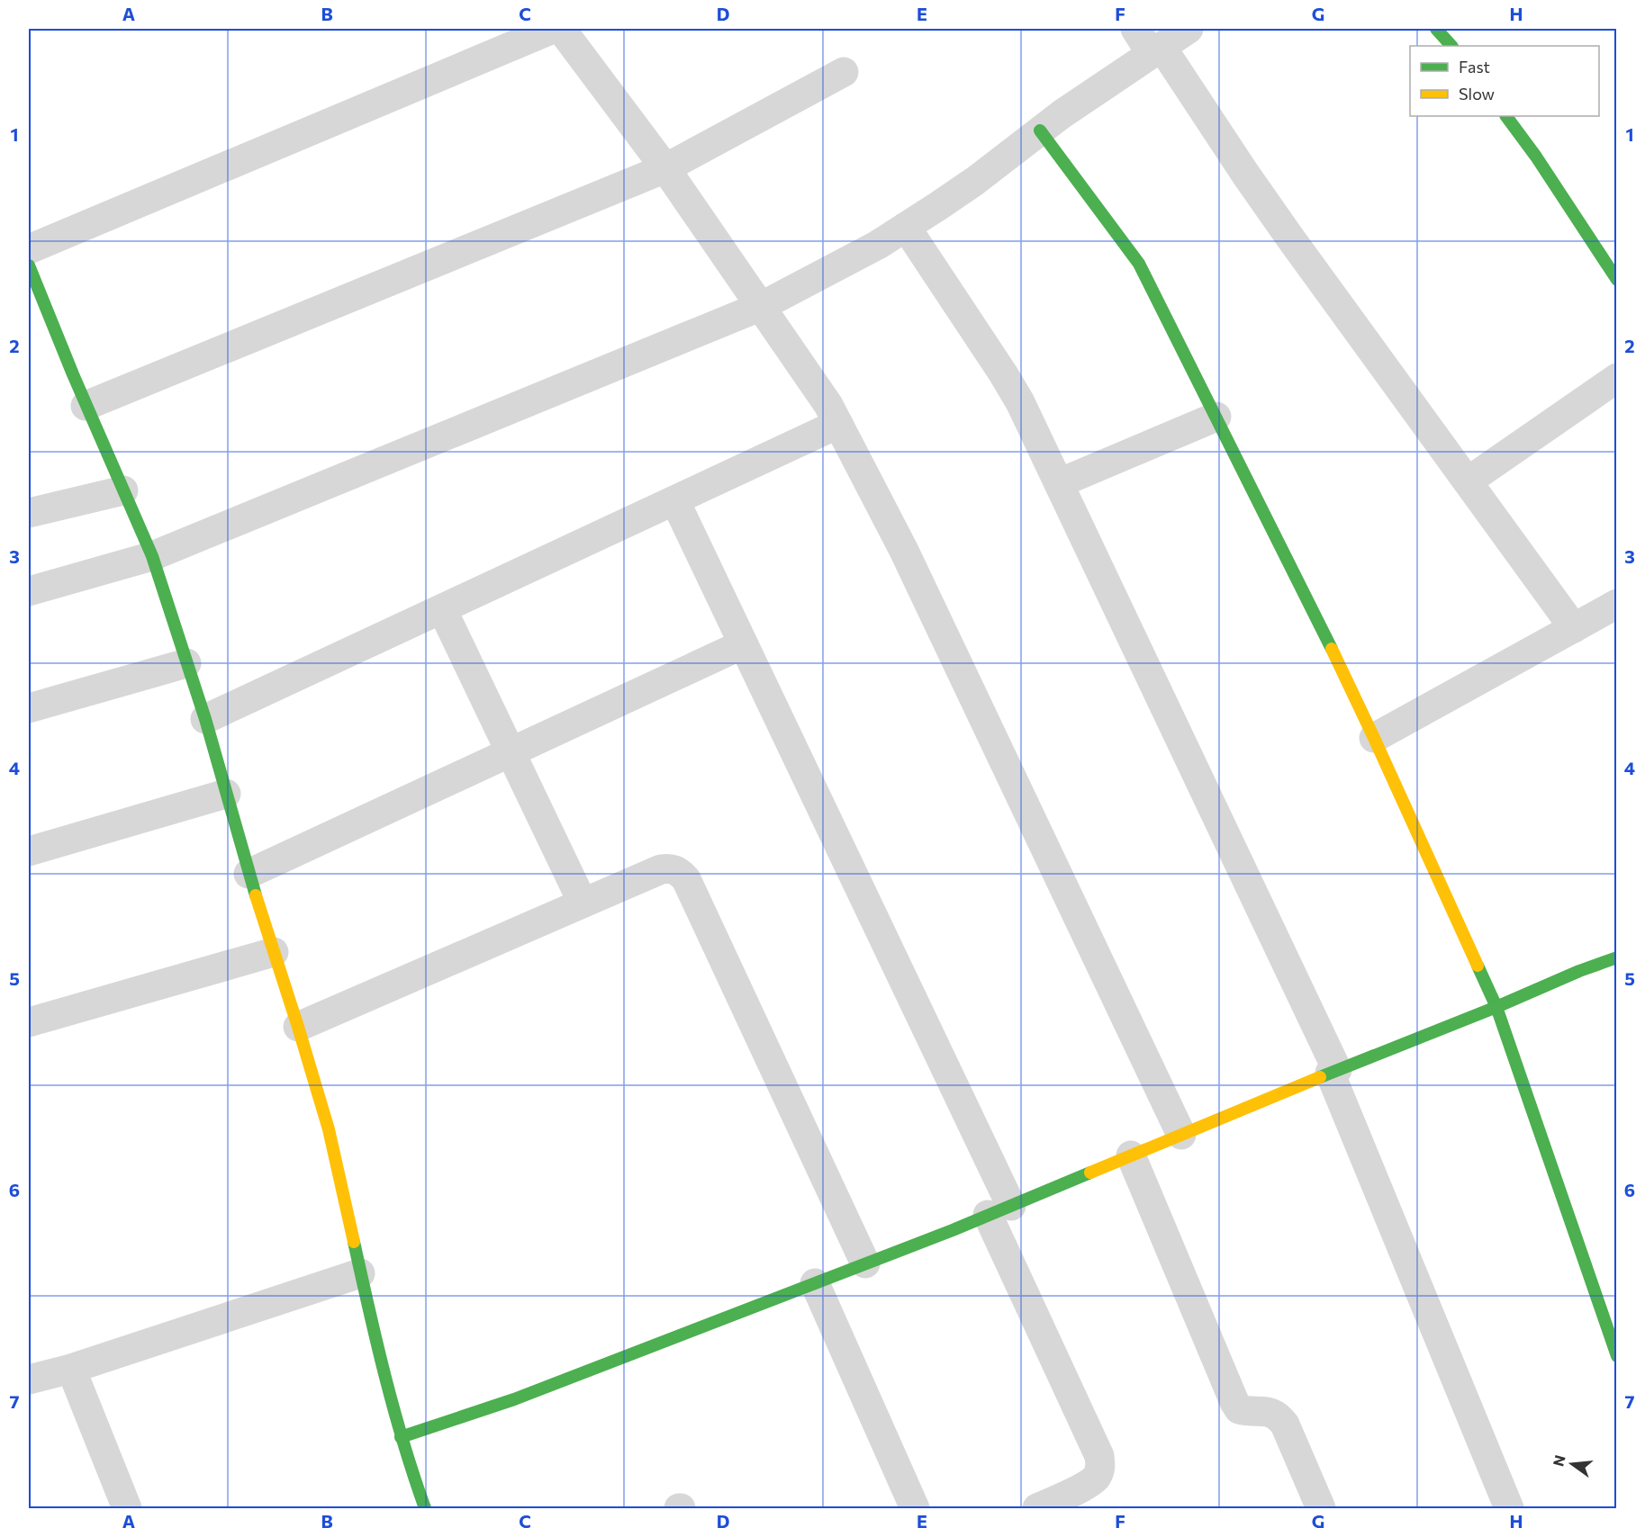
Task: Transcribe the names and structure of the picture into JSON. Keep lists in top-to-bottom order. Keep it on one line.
{"legend":["Fast","Slow"],"north":"left","grid":{"columns":["A","B","C","D","E","F","G","H"],"rows":["1","2","3","4","5","6","7"]}}
